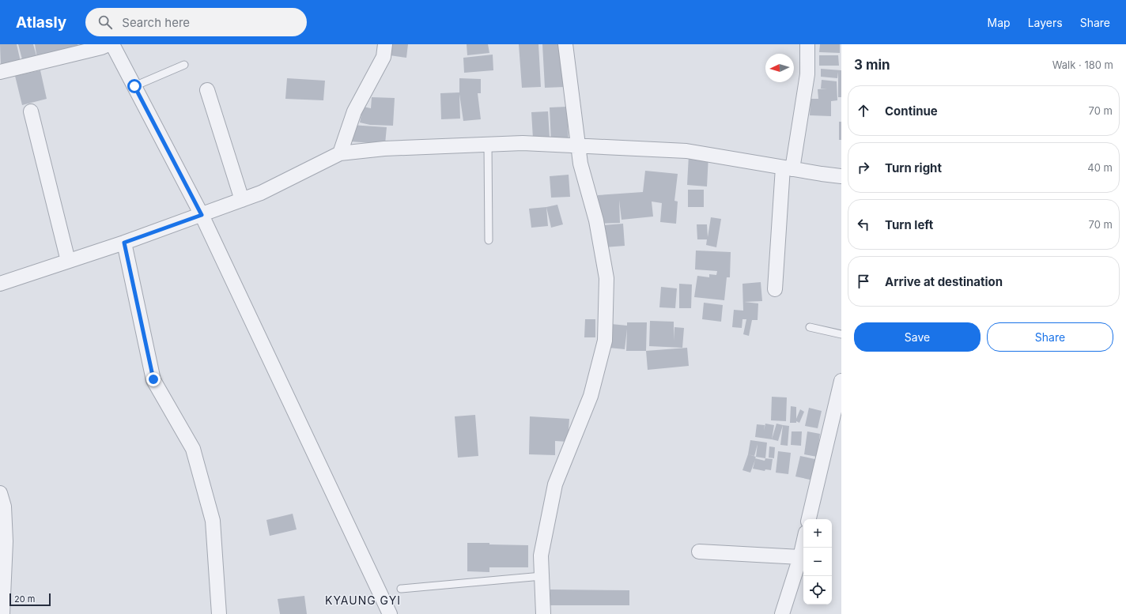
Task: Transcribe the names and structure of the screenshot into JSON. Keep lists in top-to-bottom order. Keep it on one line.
{"districts":["KYAUNG GYI"],"scale_bar":"20 m","north":"left","page":{"header":"Atlasly","search":"Search here","nav":["Map","Layers","Share"],"heading":["3 min","Walk · 180 m"],"list":[["Continue","70 m"],["Turn right","40 m"],["Turn left","70 m"],"Arrive at destination"],"buttons":["Save","Share"],"map_buttons":["+","−"],"scale":"20 m"}}
